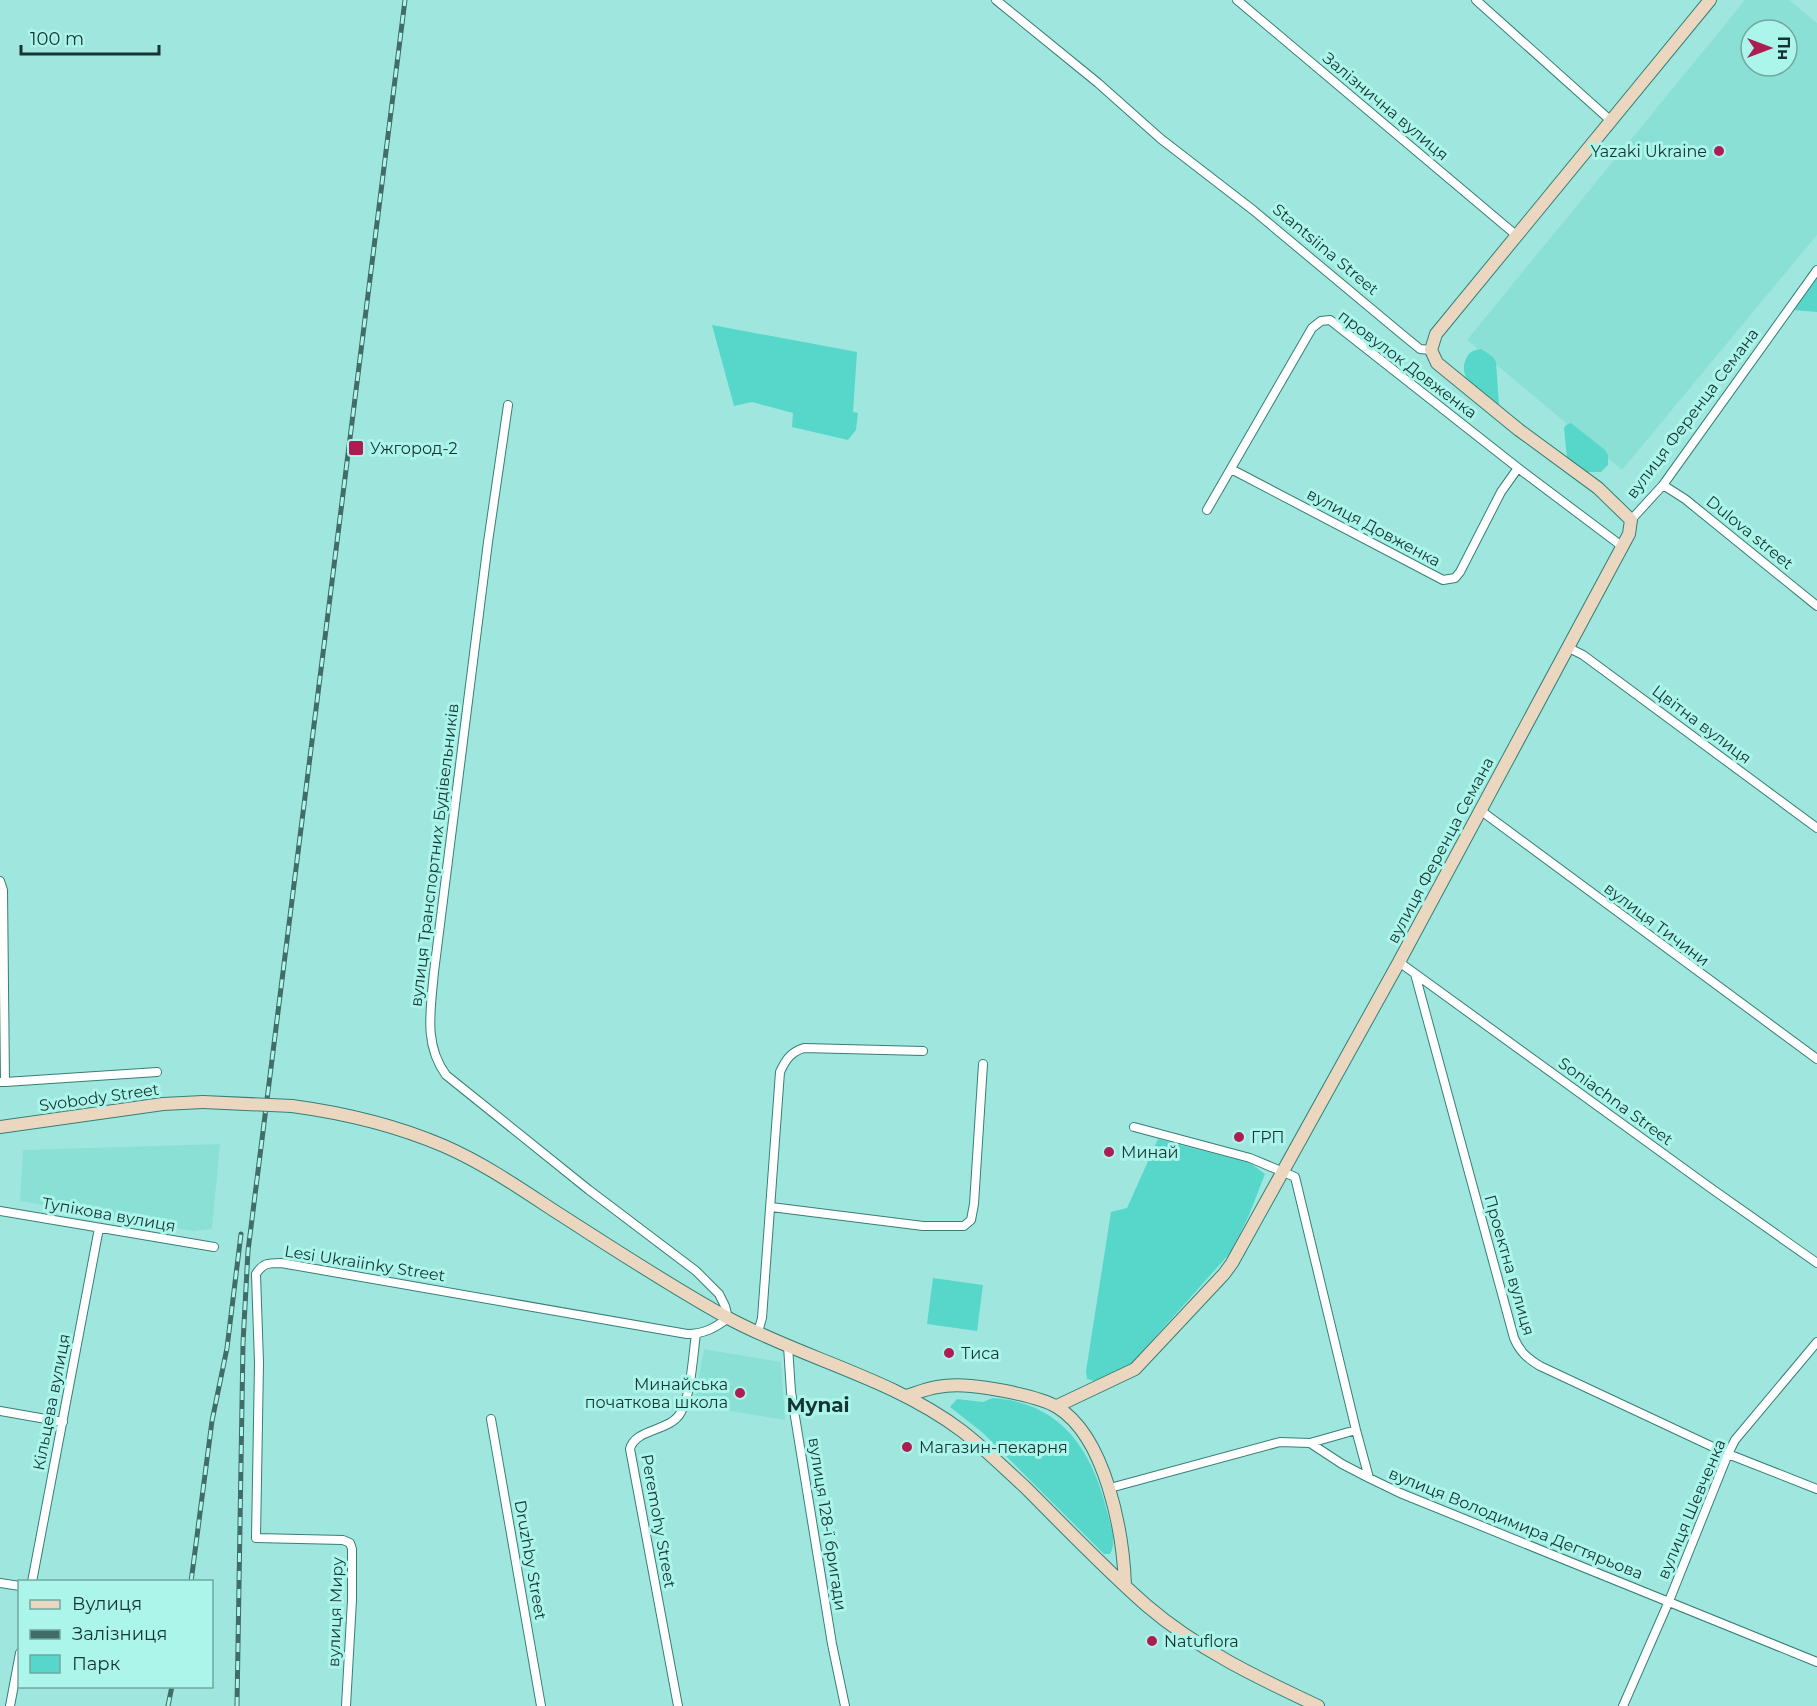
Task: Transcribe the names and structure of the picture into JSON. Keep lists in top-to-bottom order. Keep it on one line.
{"streets":{"street":["Залізнична вулиця","Stantsiina Street","провулок Довженка","вулиця Ференца Семана","вулиця Довженка","Dulova street","Цвітна вулиця","вулиця Транспортних Будівельників","вулиця Тичини","Svobody Street","Soniachna Street","Тупікова вулиця","Lesi Ukraiinky Street","Проектна вулиця","Кільцева вулиця","вулиця Шевченка","Peremohy Street","вулиця Володимира Дегтярьова","вулиця 128-ї бригади","Druzhby Street","вулиця Миру"]},"crossings":[["Stantsiina Street","вулиця Ференца Семана"],["провулок Довженка","вулиця Ференца Семана"],["провулок Довженка","вулиця Довженка"],["вулиця Ференца Семана","Dulova street"],["вулиця Ференца Семана","Цвітна вулиця"],["вулиця Ференца Семана","вулиця Тичини"],["вулиця Ференца Семана","Soniachna Street"],["вулиця Ференца Семана","вулиця Володимира Дегтярьова"],["вулиця Транспортних Будівельників","Svobody Street"],["Svobody Street","вулиця 128-ї бригади"],["Soniachna Street","Проектна вулиця"],["Тупікова вулиця","Кільцева вулиця"],["Lesi Ukraiinky Street","Peremohy Street"],["Lesi Ukraiinky Street","вулиця Миру"],["Проектна вулиця","вулиця Шевченка"],["вулиця Шевченка","вулиця Володимира Дегтярьова"]],"districts":["Mynai"],"places":{"other":["Yazaki Ukraine","ГРП","Минай","Тиса","Минайська початкова школа","Магазин-пекарня","Natuflora"],"transit":["Ужгород-2"]},"legend":["Вулиця","Залізниця","Парк"],"scale_bar":"100 m","north":"right"}
